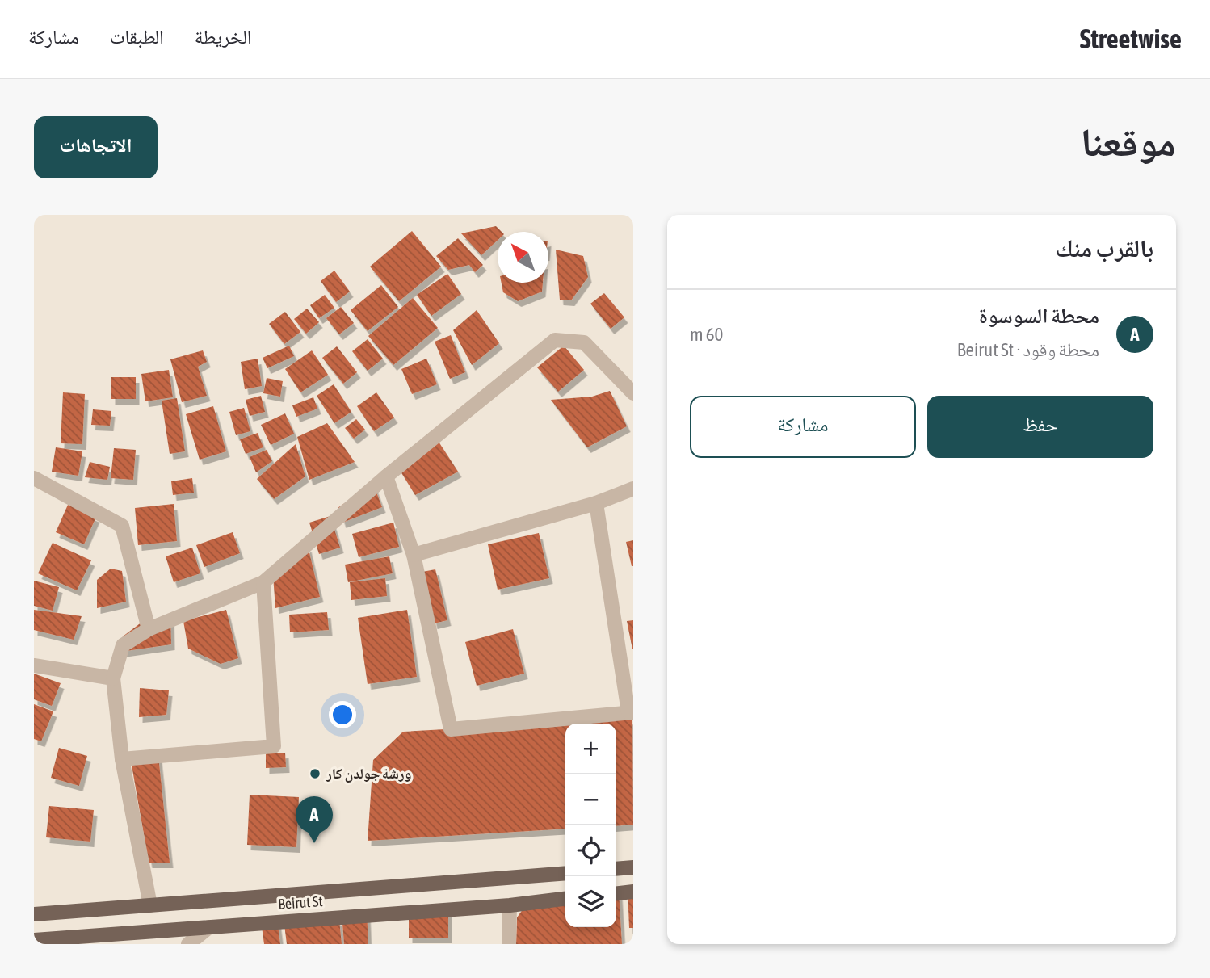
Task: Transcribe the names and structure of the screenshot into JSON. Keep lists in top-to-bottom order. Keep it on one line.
{"streets":{"main road":["Beirut St"]},"places":["ورشة جولدن كار"],"north":"top left","page":{"header":"Streetwise","nav":["الخريطة","الطبقات","مشاركة"],"title":"موقعنا","buttons":["الاتجاهات",["حفظ","مشاركة"]],"heading":"بالقرب منك","list":[{"mark":"A","name":"محطة السوسوة","note":"محطة وقود · Beirut St","value":"60 m"}],"map_buttons":["+","−"],"pins":"A"}}
